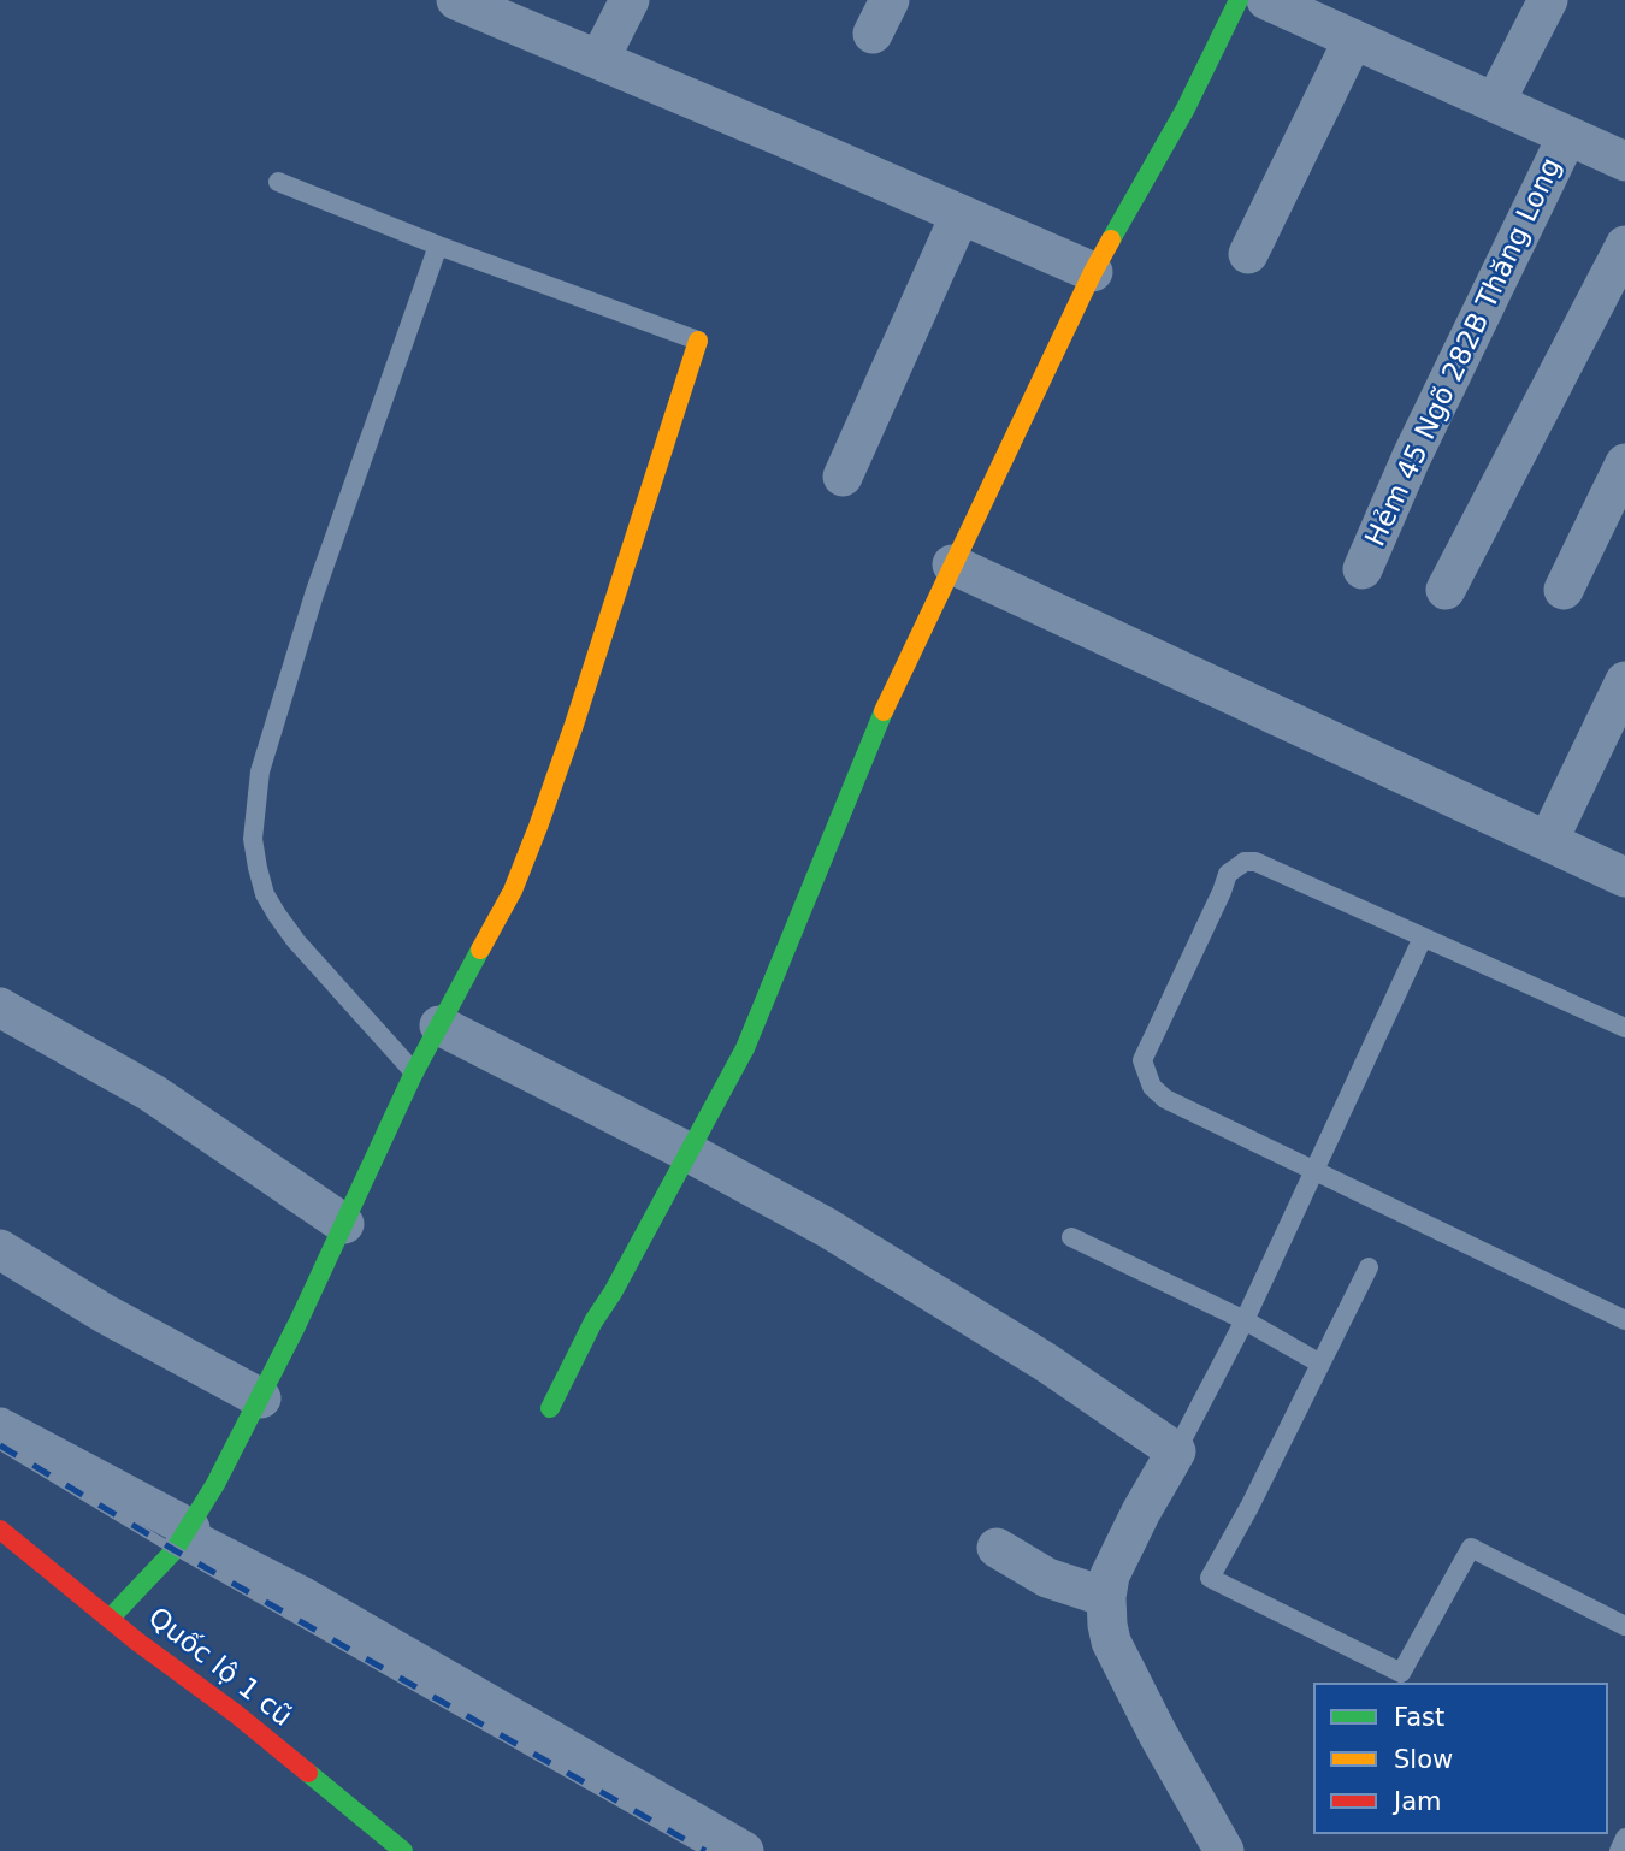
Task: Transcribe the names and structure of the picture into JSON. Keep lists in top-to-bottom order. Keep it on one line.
{"streets":{"street":["Hẻm 45 Ngõ 282B Thăng Long","Quốc lộ 1 cũ"]},"legend":["Fast","Slow","Jam"]}
